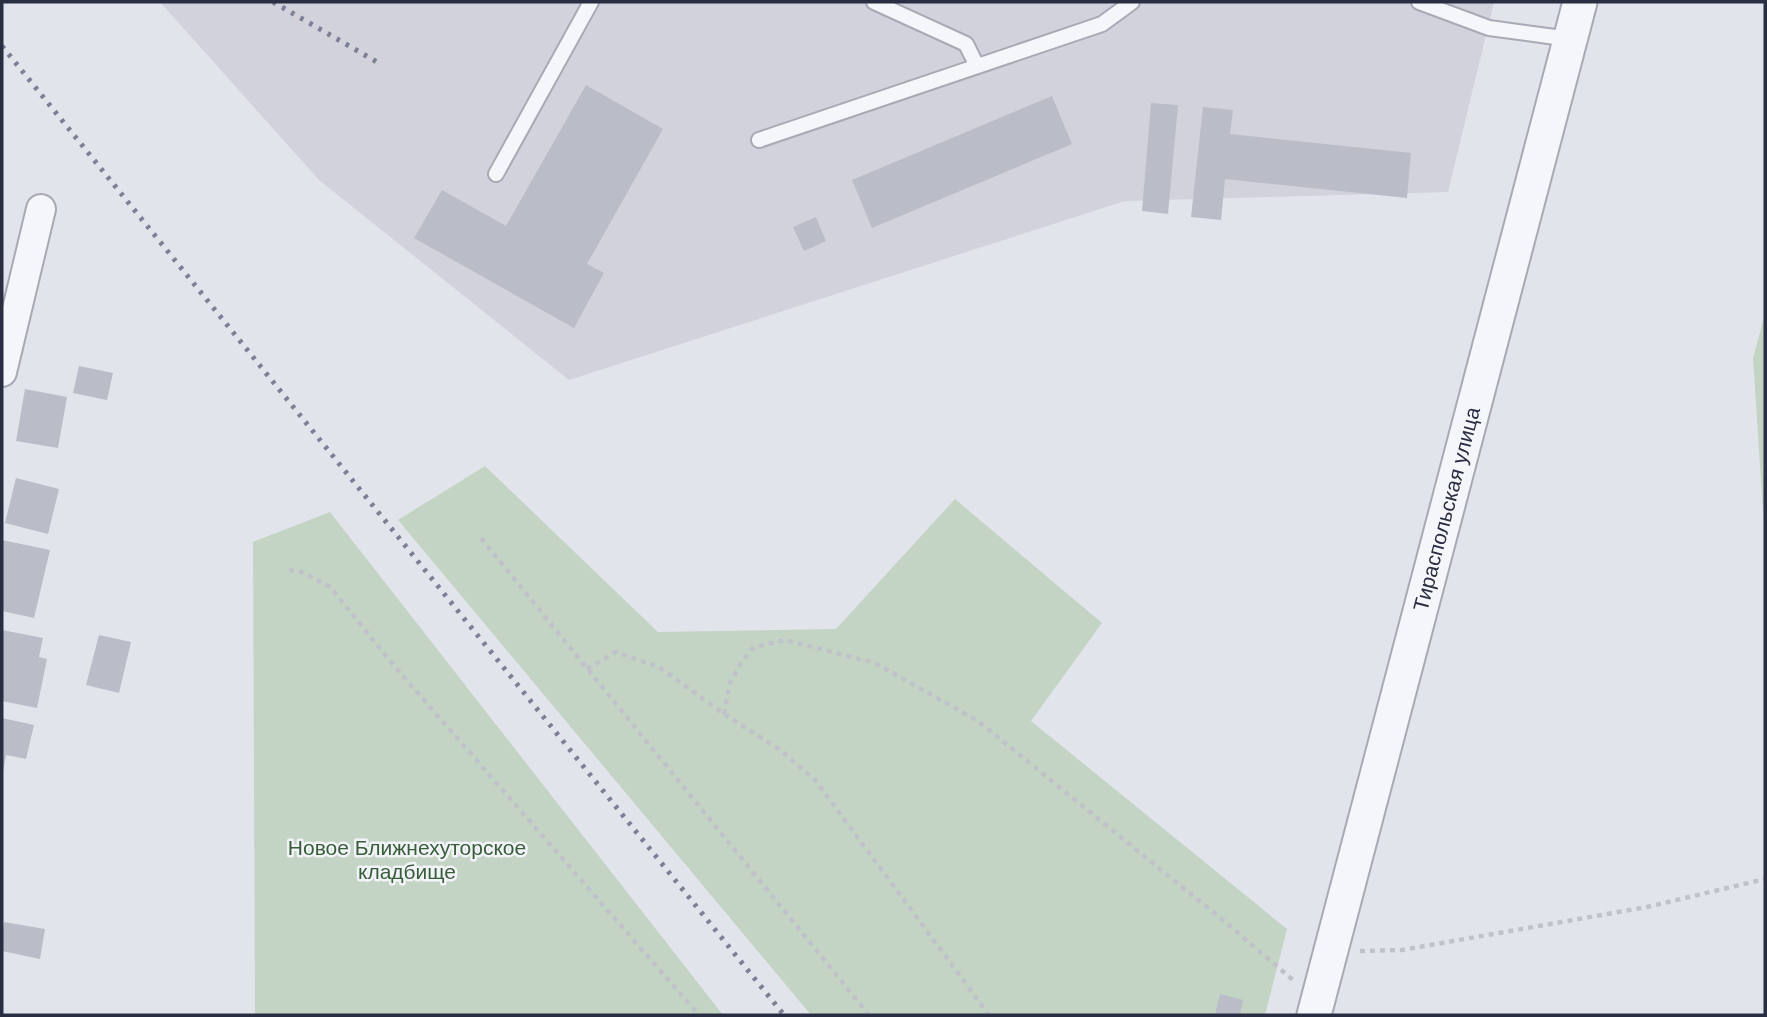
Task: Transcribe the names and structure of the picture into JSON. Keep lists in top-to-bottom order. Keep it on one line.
{"streets":{"street":["Тираспольская улица"]},"parks":["Новое Ближнехуторское кладбище"]}
